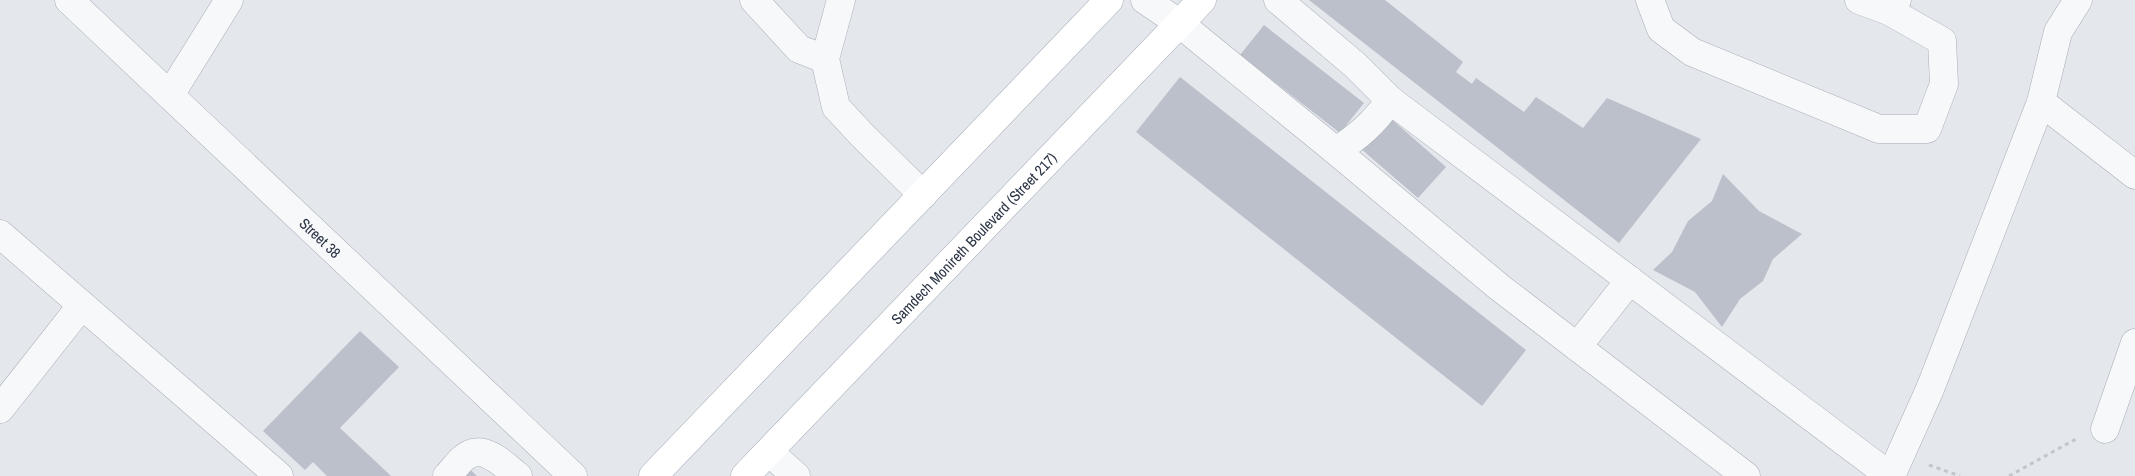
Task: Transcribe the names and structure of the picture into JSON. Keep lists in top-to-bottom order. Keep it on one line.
{"streets":{"main road":["Samdech Monireth Boulevard (Street 217)"],"street":["Street 38"]}}
